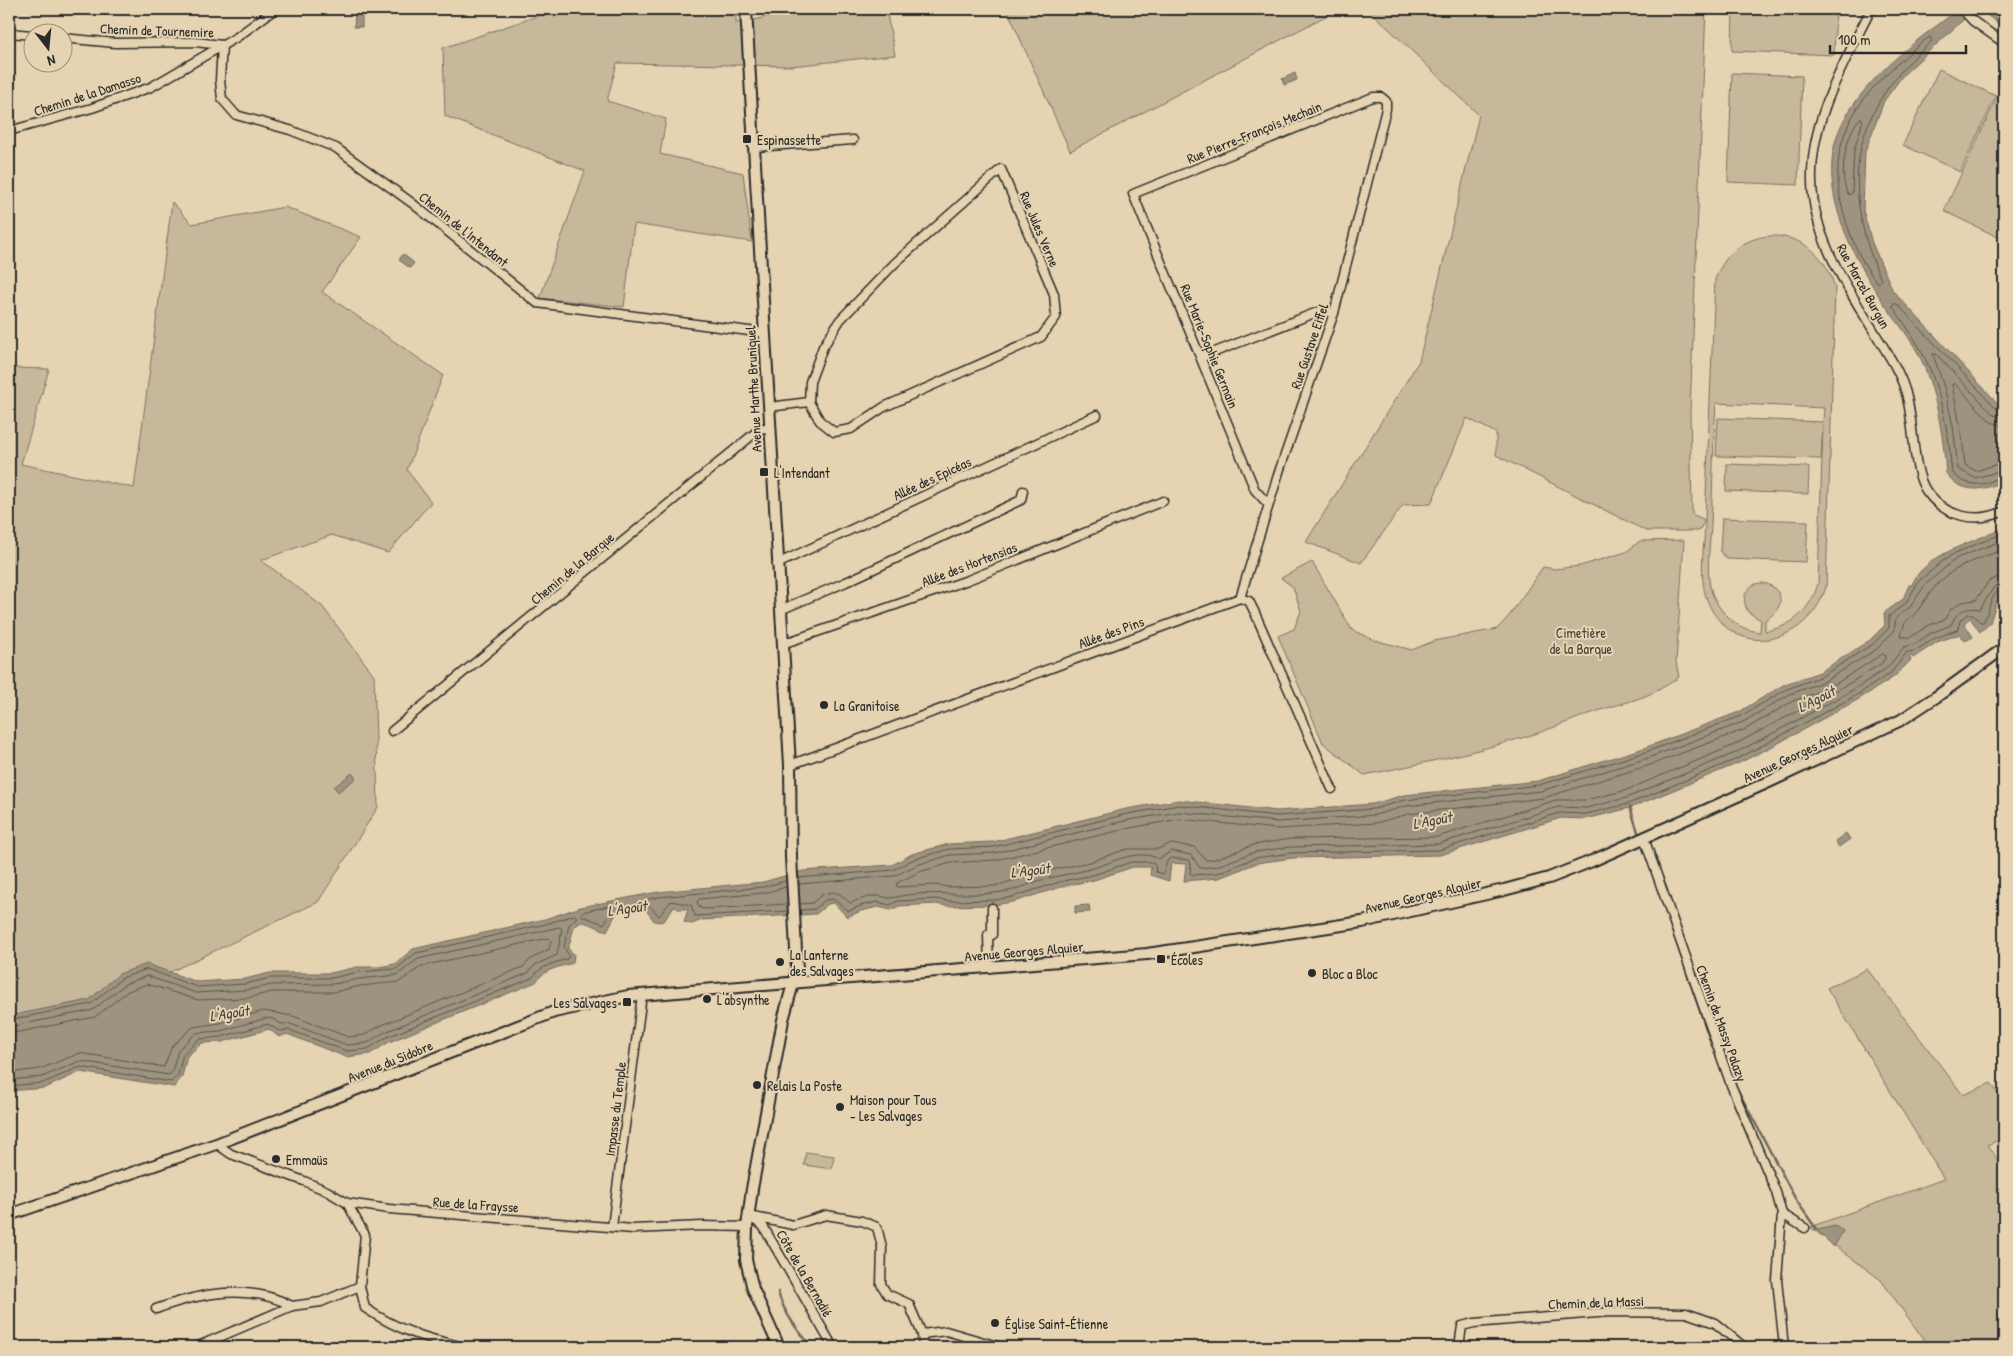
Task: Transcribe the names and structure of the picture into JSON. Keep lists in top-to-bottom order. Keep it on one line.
{"streets":{"street":["Chemin de Tournemire","Chemin de la Damasso","Rue Pierre-François Mechain","Chemin de l'Intendant","Rue Jules Verne","Rue Marcel Burgun","Rue Marie-Sophie Germain","Rue Gustave Eiffel","Avenue Marthe Bruniquel","Allée des Epicéas","Allée des Hortensias","Chemin de la Barque","Allée des Pins","Avenue Georges Alquier","Chemin de Massy Palazy","Avenue du Sidobre","Impasse du Temple","Rue de la Fraysse","Côte de la Bernadié","Chemin de la Massi"]},"crossings":[["Chemin de Tournemire","Chemin de la Damasso"],["Chemin de Tournemire","Chemin de l'Intendant"],["Chemin de la Damasso","Chemin de l'Intendant"],["Rue Pierre-François Mechain","Rue Marie-Sophie Germain"],["Rue Pierre-François Mechain","Rue Gustave Eiffel"],["Chemin de l'Intendant","Avenue Marthe Bruniquel"],["Rue Marie-Sophie Germain","Rue Gustave Eiffel"],["Rue Gustave Eiffel","Allée des Pins"],["Avenue Marthe Bruniquel","Allée des Epicéas"],["Avenue Marthe Bruniquel","Allée des Hortensias"],["Avenue Marthe Bruniquel","Chemin de la Barque"],["Avenue Marthe Bruniquel","Allée des Pins"],["Avenue Marthe Bruniquel","Avenue Georges Alquier"],["Avenue Marthe Bruniquel","Avenue du Sidobre"],["Avenue Marthe Bruniquel","Rue de la Fraysse"],["Avenue Marthe Bruniquel","Côte de la Bernadié"],["Avenue Georges Alquier","Chemin de Massy Palazy"],["Avenue Georges Alquier","Avenue du Sidobre"],["Avenue du Sidobre","Impasse du Temple"],["Avenue du Sidobre","Rue de la Fraysse"],["Impasse du Temple","Rue de la Fraysse"]],"water":["L'Agoût"],"parks":["Cimetière de la Barque"],"places":{"transit":["Espinassette","L'Intendant","Écoles","Les Salvages"],"other":["La Granitoise","La Lanterne des Salvages","Bloc a Bloc","L'absynthe","Relais La Poste","Maison pour Tous - Les Salvages","Emmaüs","Église Saint-Étienne"]},"scale_bar":"100 m","north":"bottom"}
